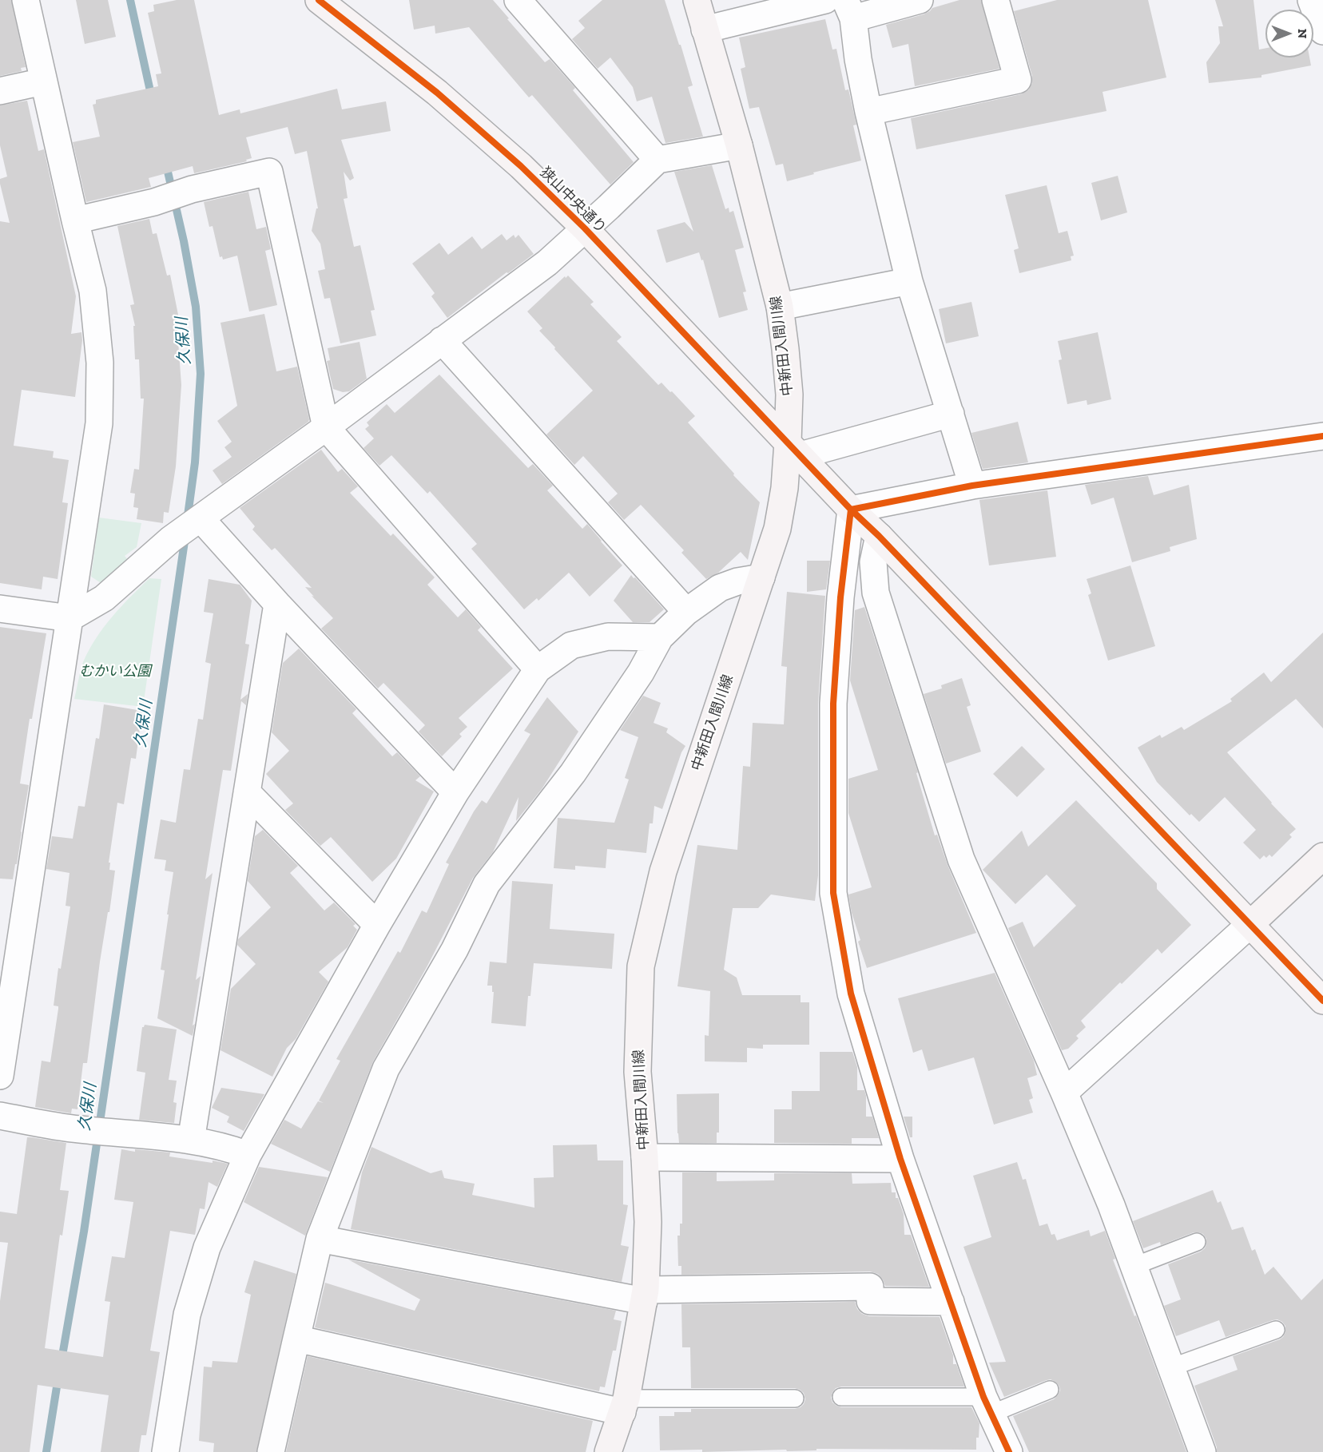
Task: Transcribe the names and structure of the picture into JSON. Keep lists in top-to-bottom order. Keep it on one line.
{"streets":{"street":["狭山中央通り","中新田入間川線"]},"crossings":[["狭山中央通り","中新田入間川線"]],"water":["久保川"],"parks":["むかい公園"],"north":"right"}
